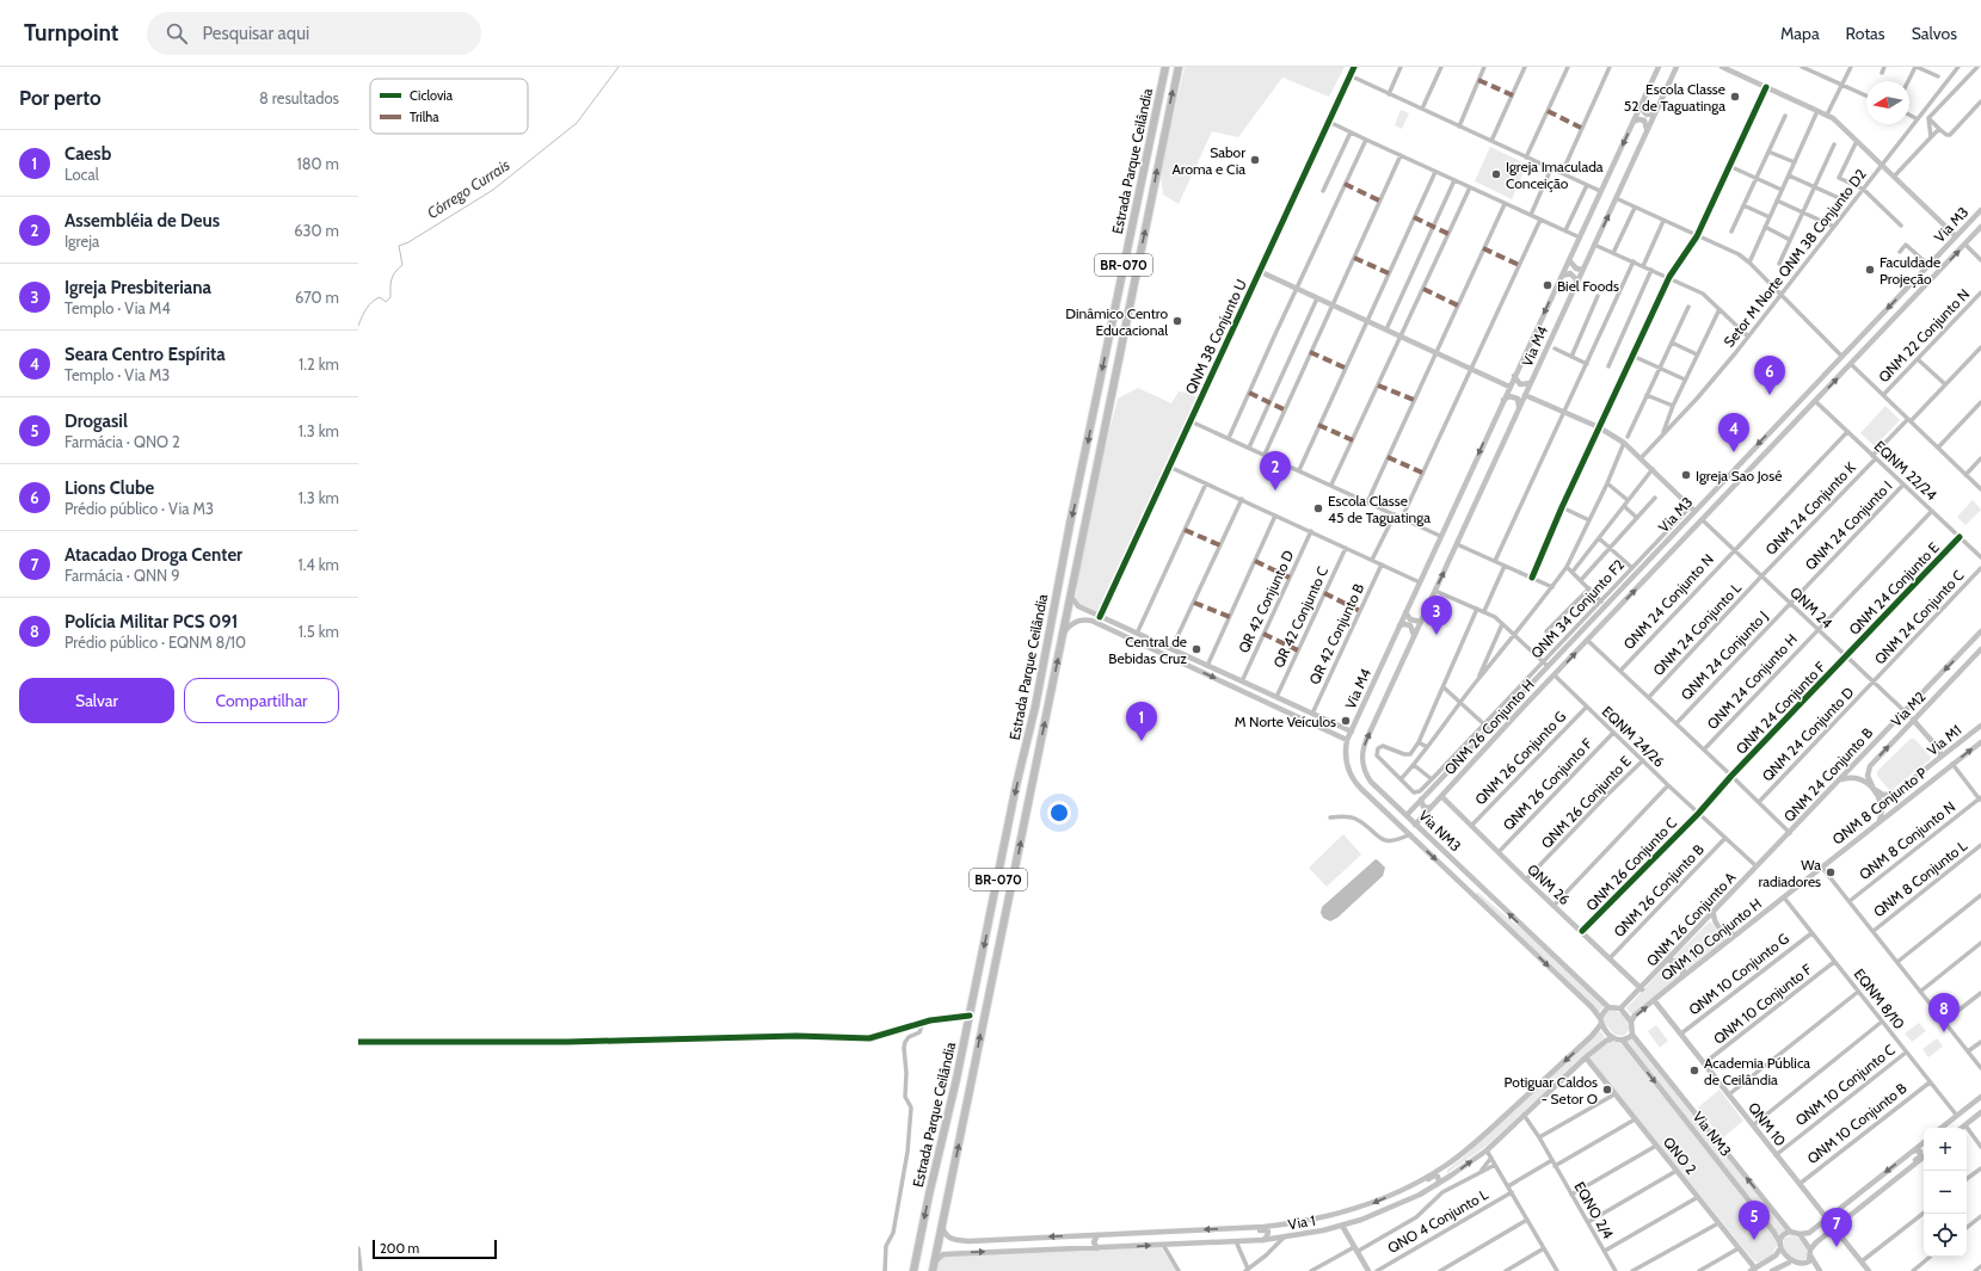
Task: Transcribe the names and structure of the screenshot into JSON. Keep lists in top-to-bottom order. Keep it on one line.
{"streets":{"highway":["Estrada Parque Ceilândia","BR-070"],"main road":["Via M3","QNM 38 Conjunto U","Via M4","Via M2","QNM 26 Conjunto H","Via M1","QNM 24 Conjunto B","QNM 8 Conjunto P","Via NM3","QNM 26","QNM 26 Conjunto A","QNM 10 Conjunto H","QNM 10","QNO 2","Via 1"],"street":["Setor M Norte QNM 38 Conjunto D2","QNM 22 Conjunto N","EQNM 22/24","QNM 24 Conjunto K","QNM 24 Conjunto I","QNM 24 Conjunto E","QR 42 Conjunto D","QNM 24 Conjunto N","QNM 24","QNM 34 Conjunto F2","QR 42 Conjunto C","QNM 24 Conjunto C","QNM 24 Conjunto L","QR 42 Conjunto B","QNM 24 Conjunto J","QNM 24 Conjunto H","QNM 24 Conjunto F","QNM 24 Conjunto D","EQNM 24/26","QNM 26 Conjunto G","QNM 26 Conjunto F","QNM 26 Conjunto E","QNM 8 Conjunto N","QNM 26 Conjunto C","QNM 8 Conjunto L","QNM 26 Conjunto B","QNM 10 Conjunto G","EQNM 8/10","QNM 10 Conjunto F","QNM 10 Conjunto C","QNM 10 Conjunto B","EQNO 2/4","QNO 4 Conjunto L"]},"crossings":[["Estrada Parque Ceilândia","Via 1"],["Via M3","QNM 34 Conjunto F2"],["Via M3","Via NM3"],["Via M4","Via NM3"],["EQNM 22/24","QNM 24 Conjunto K"],["EQNM 22/24","QNM 24 Conjunto I"],["EQNM 22/24","QNM 24 Conjunto E"],["EQNM 22/24","QNM 24 Conjunto N"],["EQNM 22/24","QNM 24 Conjunto H"],["QNM 24 Conjunto K","QNM 24"],["QNM 24 Conjunto K","QNM 24 Conjunto L"],["QNM 24 Conjunto I","QNM 24"],["QNM 24 Conjunto I","QNM 24 Conjunto J"],["QNM 24 Conjunto E","QNM 24"],["QNM 24 Conjunto E","QNM 24 Conjunto F"],["QNM 24 Conjunto N","QNM 24"],["QNM 24","QNM 24 Conjunto C"],["QNM 24","QNM 24 Conjunto L"],["QNM 24","QNM 24 Conjunto J"],["QNM 24","QNM 24 Conjunto H"],["QNM 24","QNM 24 Conjunto F"],["QNM 24","QNM 24 Conjunto D"],["QNM 24","QNM 24 Conjunto B"],["QNM 24 Conjunto C","QNM 24 Conjunto D"],["Via M2","Via M1"],["Via M2","QNM 8 Conjunto P"],["QNM 26 Conjunto H","EQNM 24/26"],["QNM 26 Conjunto H","QNM 26"],["EQNM 24/26","QNM 26 Conjunto G"],["EQNM 24/26","QNM 26 Conjunto F"],["EQNM 24/26","QNM 26 Conjunto E"],["EQNM 24/26","QNM 26 Conjunto C"],["EQNM 24/26","QNM 26 Conjunto B"],["EQNM 24/26","QNM 26 Conjunto A"],["QNM 26 Conjunto G","QNM 26"],["QNM 26 Conjunto F","QNM 26"],["QNM 26 Conjunto E","QNM 26"],["Via NM3","Via 1"],["QNM 26 Conjunto C","QNM 26"],["QNM 26","QNM 26 Conjunto B"],["QNM 26","QNM 26 Conjunto A"],["QNM 10 Conjunto H","EQNM 8/10"],["QNM 10 Conjunto H","QNM 10"],["QNM 10 Conjunto G","EQNM 8/10"],["QNM 10 Conjunto G","QNM 10"],["EQNM 8/10","QNM 10 Conjunto F"],["EQNM 8/10","QNM 10 Conjunto C"],["EQNM 8/10","QNM 10 Conjunto B"],["QNM 10 Conjunto F","QNM 10"],["QNM 10 Conjunto C","QNM 10"],["QNM 10 Conjunto B","QNM 10"],["QNO 2","Via 1"],["EQNO 2/4","Via 1"]],"one_way":["Via M2","QNM 24 Conjunto B"],"water":["Córrego Currais"],"places":["Escola Classe 52 de Taguatinga","Sabor Aroma e Cia","Igreja Imaculada Conceição","Faculdade Projeção","Biel Foods","Dinâmico Centro Educacional","Igreja Sao José","Escola Classe 45 de Taguatinga","Central de Bebidas Cruz","M Norte Veículos","Wa radiadores","Academia Pública de Ceilândia","Potiguar Caldos - Setor O"],"legend":["Ciclovia","Trilha"],"scale_bar":"200 m","north":"left","page":{"header":"Turnpoint","search":"Pesquisar aqui","nav":["Mapa","Rotas","Salvos"],"heading":["Por perto","8 resultados"],"list":[{"mark":"1","name":"Caesb","note":"Local","value":"180 m"},{"mark":"2","name":"Assembléia de Deus","note":"Igreja","value":"630 m"},{"mark":"3","name":"Igreja Presbiteriana","note":"Templo · Via M4","value":"670 m"},{"mark":"4","name":"Seara Centro Espírita","note":"Templo · Via M3","value":"1.2 km"},{"mark":"5","name":"Drogasil","note":"Farmácia · QNO 2","value":"1.3 km"},{"mark":"6","name":"Lions Clube","note":"Prédio público · Via M3","value":"1.3 km"},{"mark":"7","name":"Atacadao Droga Center","note":"Farmácia · QNN 9","value":"1.4 km"},{"mark":"8","name":"Polícia Militar PCS 091","note":"Prédio público · EQNM 8/10","value":"1.5 km"}],"pins":["6","4","2","3","1","8","5","7"],"buttons":["Salvar","Compartilhar"],"map_buttons":["+","−"],"scale":"200 m"}}
